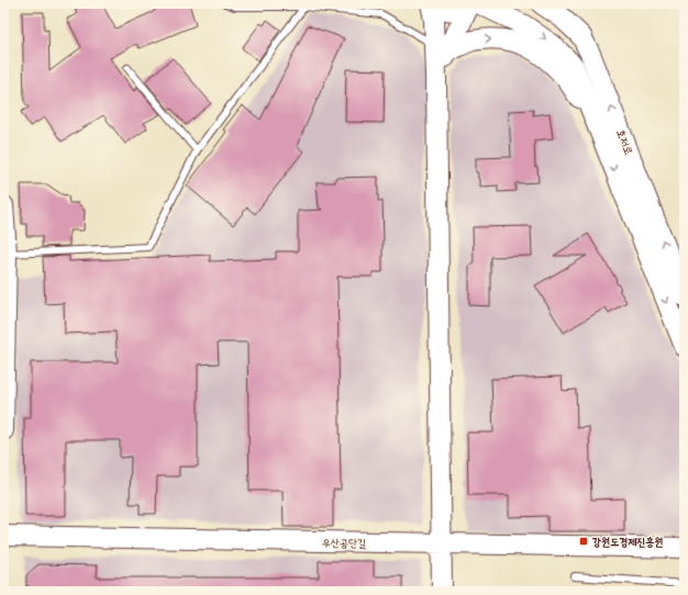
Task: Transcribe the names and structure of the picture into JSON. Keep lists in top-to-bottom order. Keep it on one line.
{"streets":{"street":["호저로","우산공단길"]},"places":{"transit":["강원도경제진흥원"]}}
